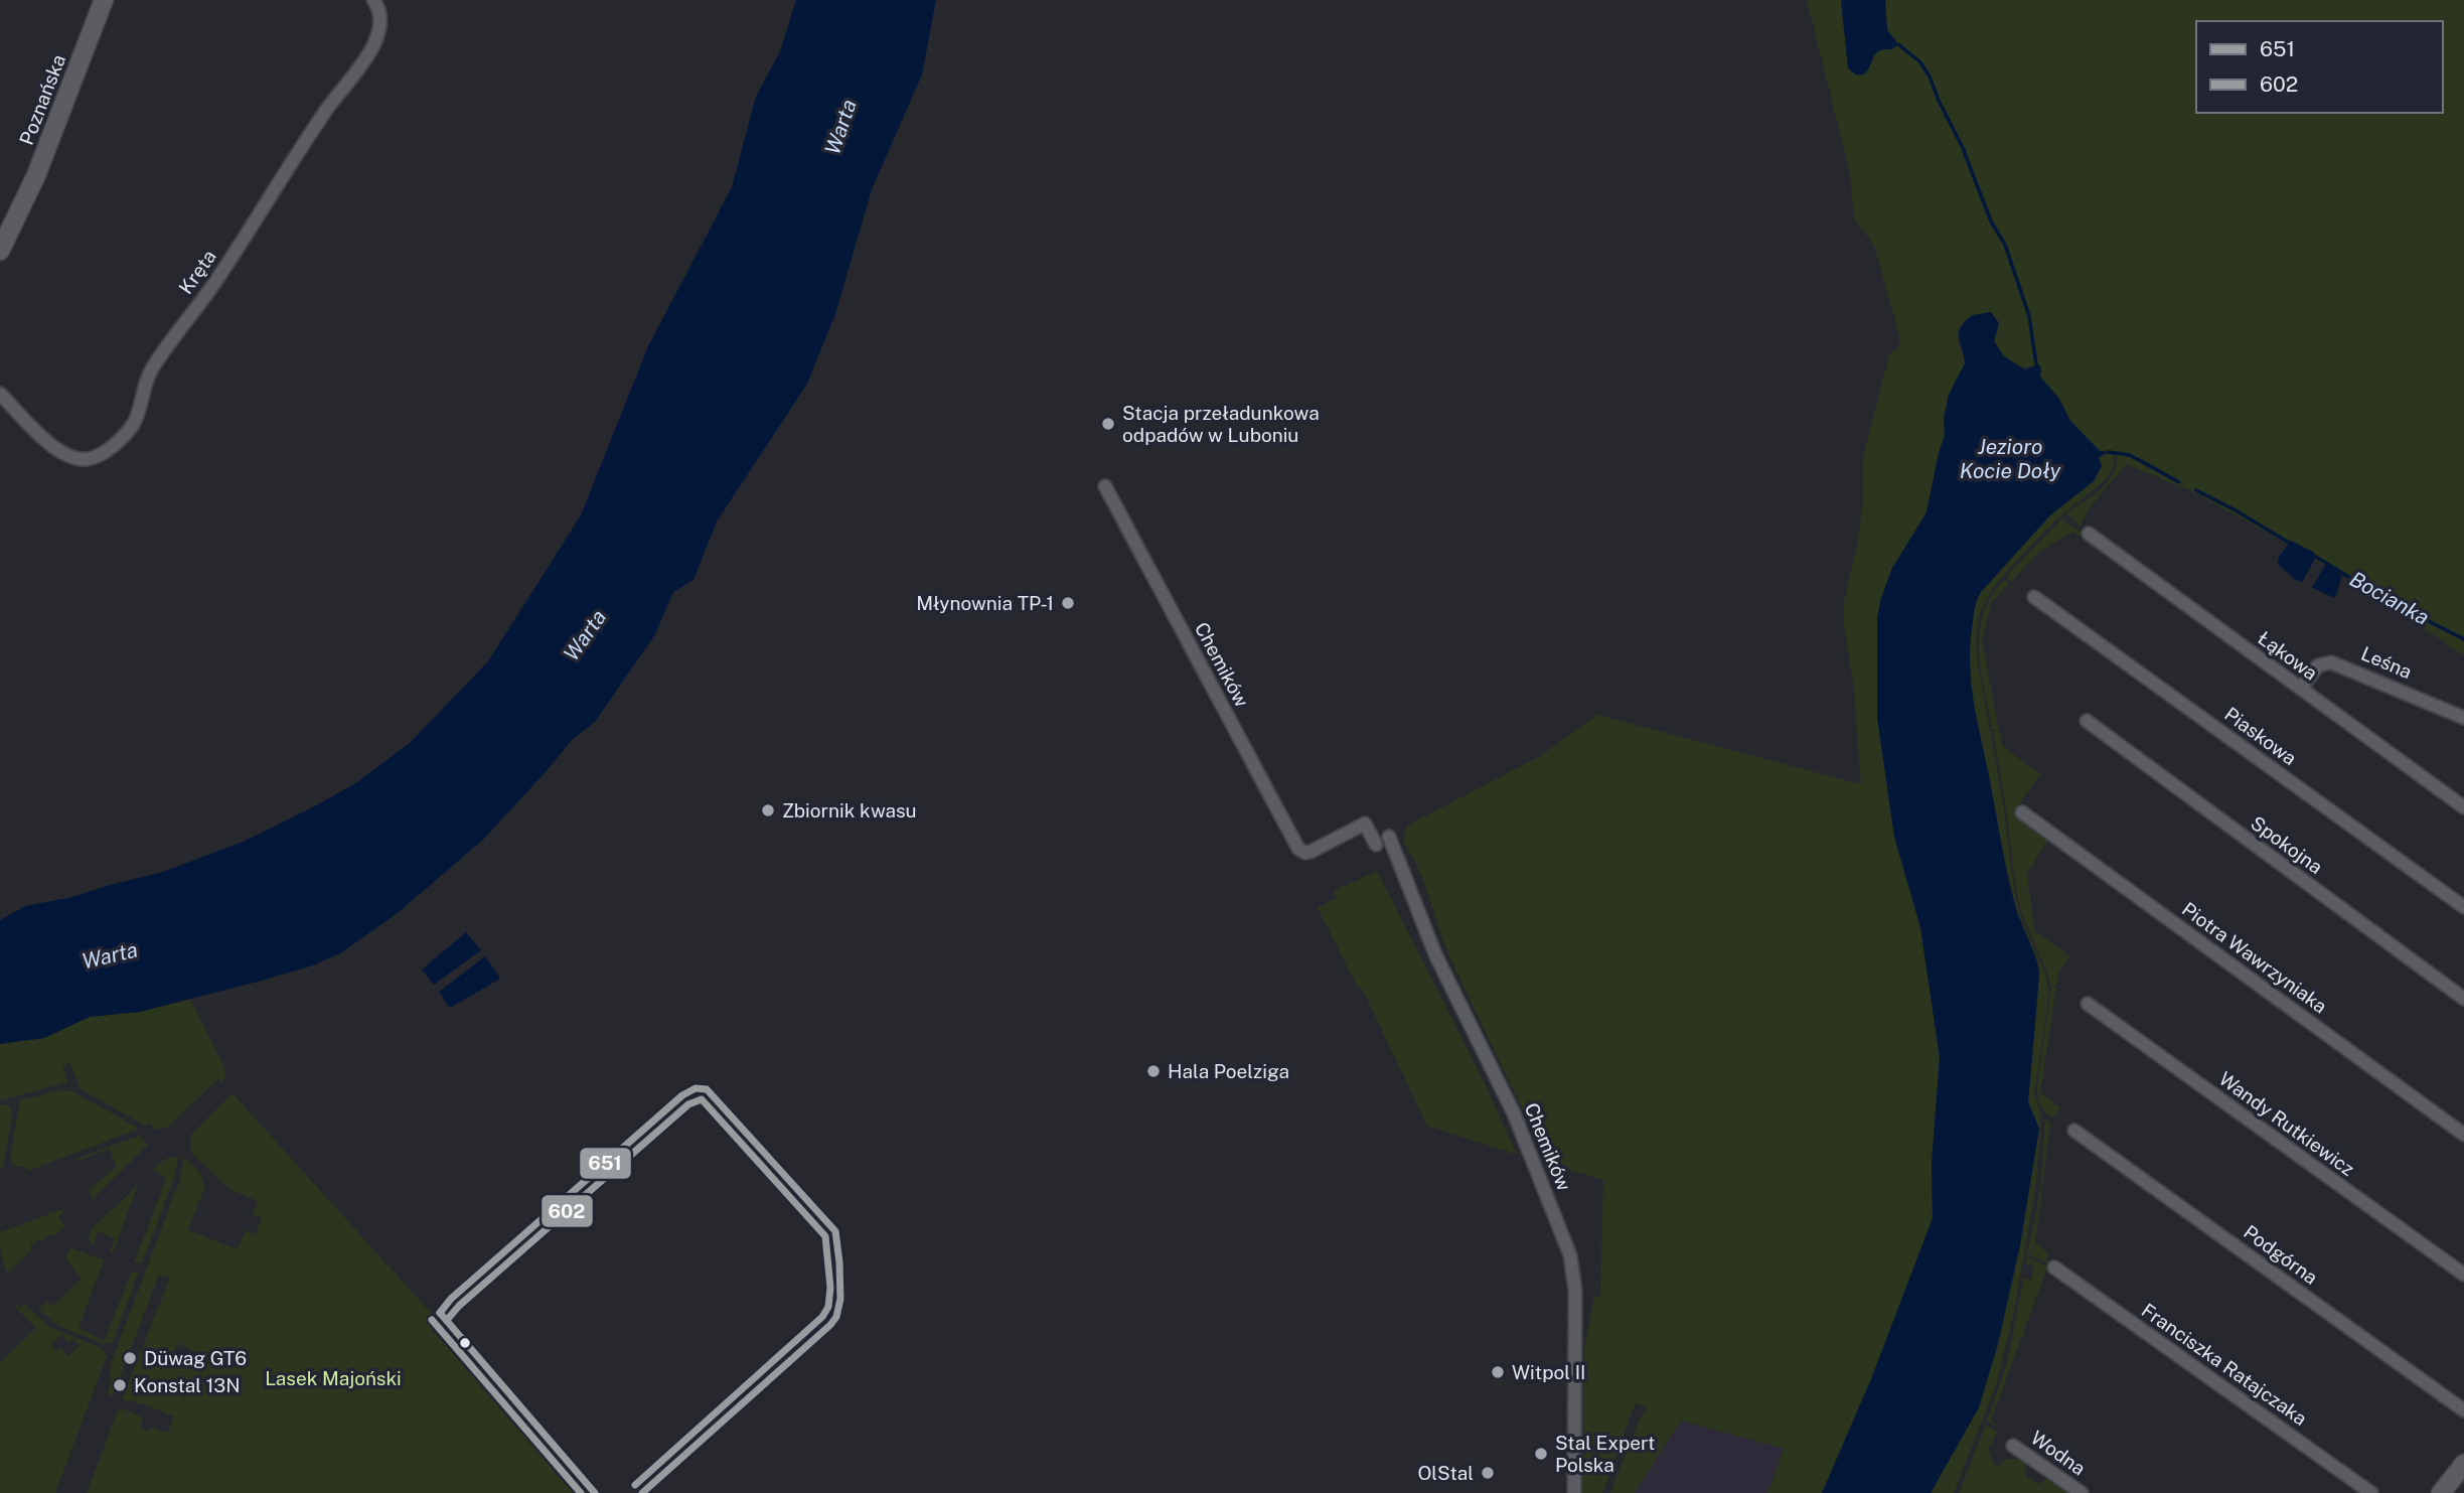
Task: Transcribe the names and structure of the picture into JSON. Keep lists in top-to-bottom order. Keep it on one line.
{"streets":{"street":["Poznańska","Kręta","Łąkowa","Leśna","Chemików","Piaskowa","Spokojna","Piotra Wawrzyniaka","Wandy Rutkiewicz","Podgórna","Franciszka Ratajczaka","Wodna"]},"crossings":[["Łąkowa","Leśna"]],"water":["Warta","Jezioro Kocie Doły","Bocianka"],"parks":["Lasek Majoński"],"places":["Stacja przeładunkowa odpadów w Luboniu","Młynownia TP-1","Zbiornik kwasu","Hala Poelziga","Düwag GT6","Witpol II","Konstal 13N","Stal Expert Polska","OlStal"],"lines":["transit line 651","transit line 602"],"legend":["651","602"]}
